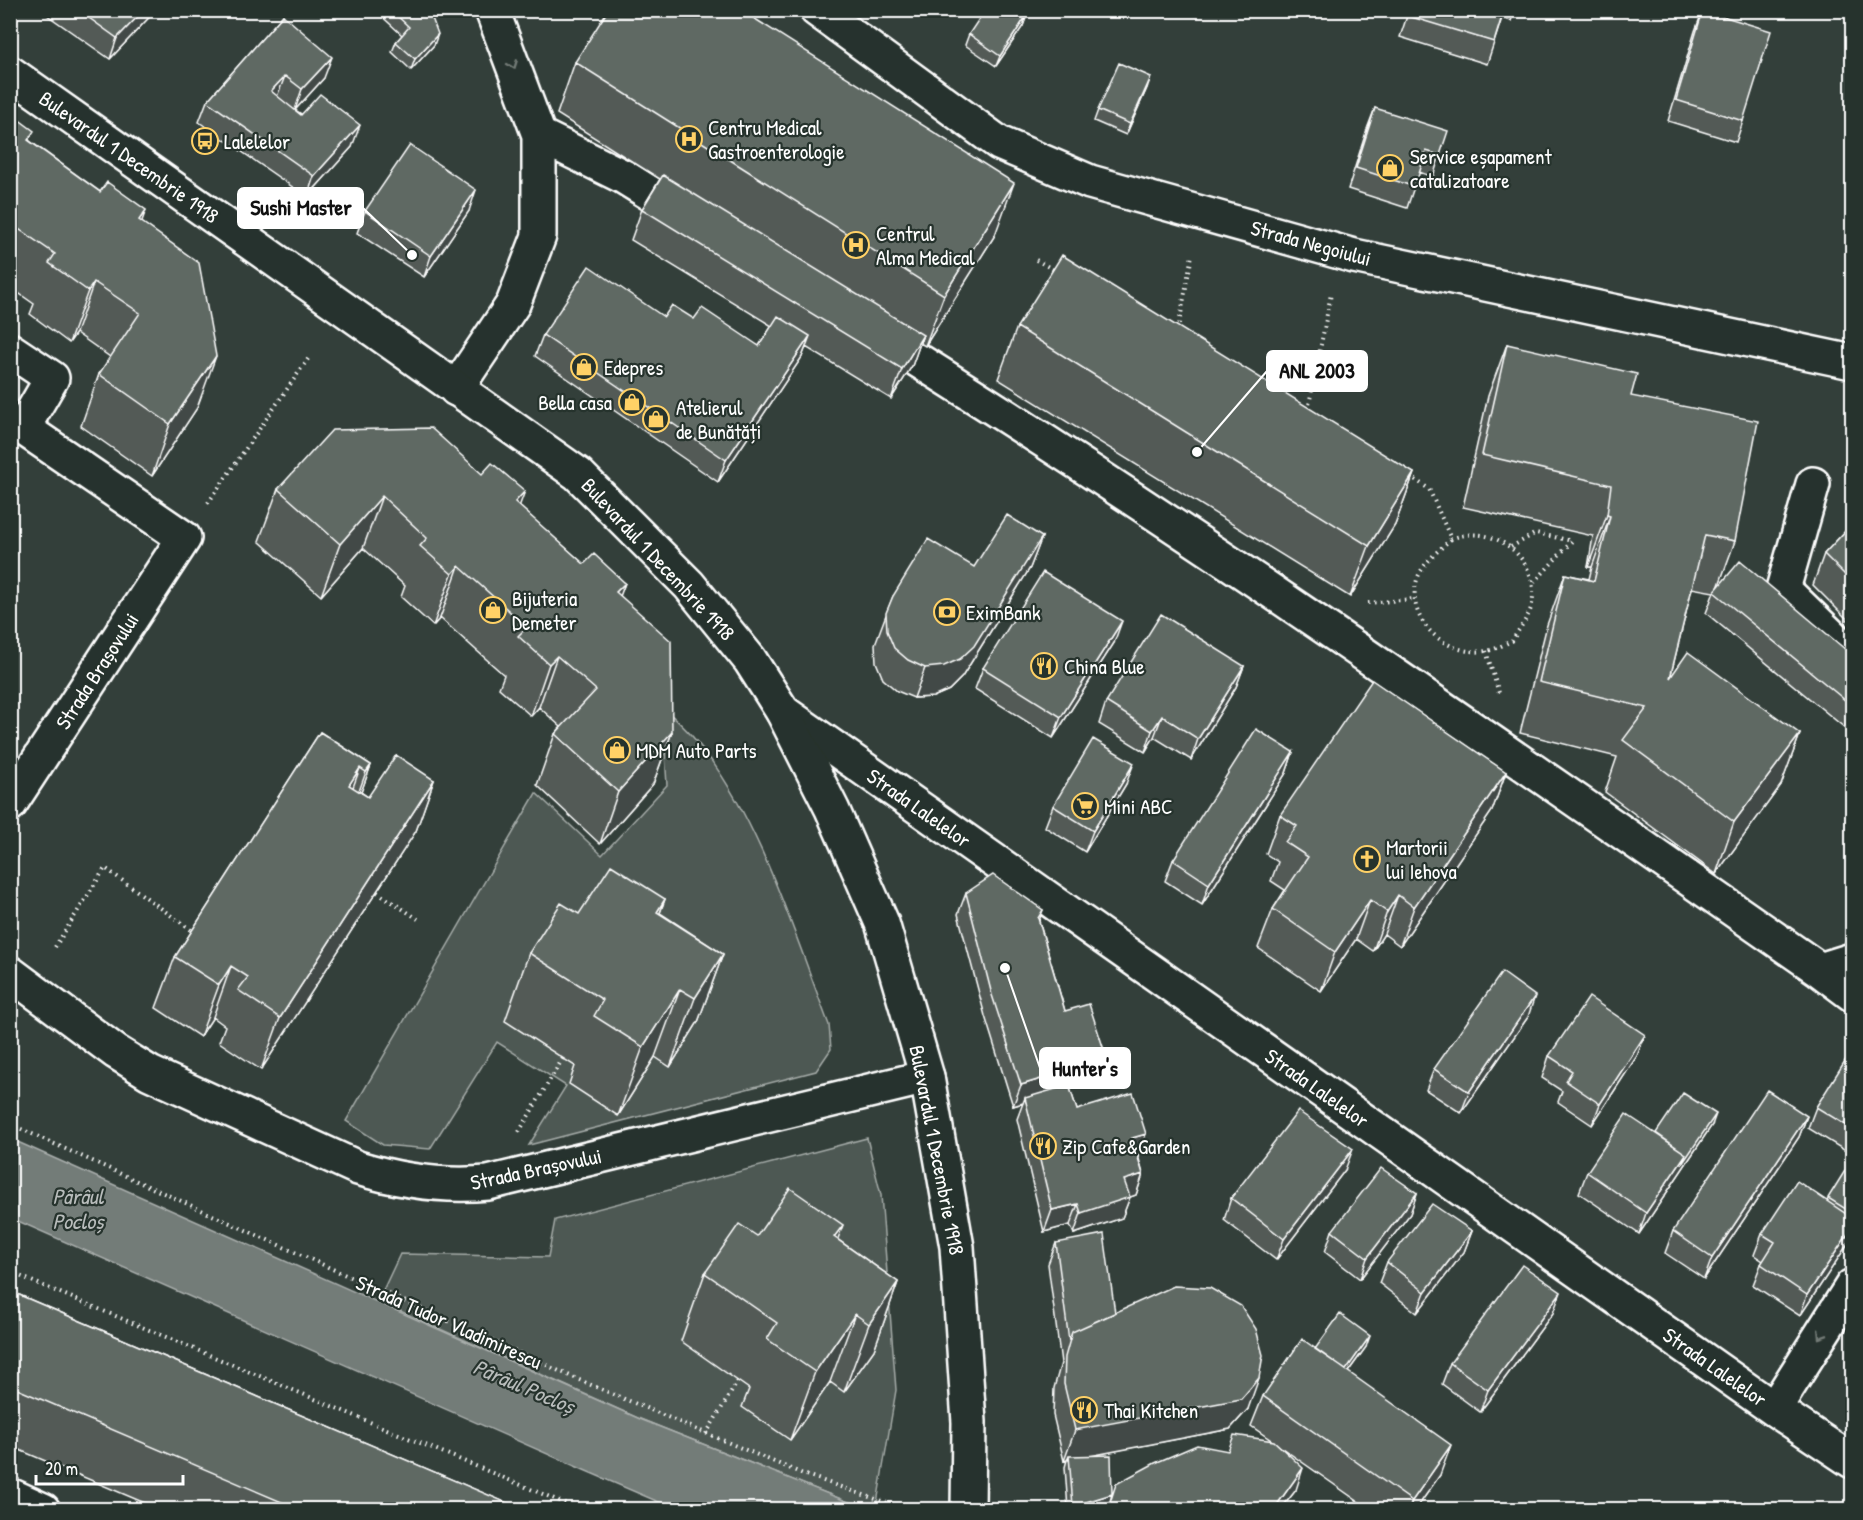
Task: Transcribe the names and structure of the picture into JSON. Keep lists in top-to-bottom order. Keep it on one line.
{"streets":{"street":["Bulevardul 1 Decembrie 1918","Strada Negoiului","Strada Brașovului","Strada Lalelelor"],"path":["Strada Tudor Vladimirescu"]},"crossings":[["Bulevardul 1 Decembrie 1918","Strada Brașovului"],["Bulevardul 1 Decembrie 1918","Strada Lalelelor"]],"water":["Pârâul Pocloș"],"places":{"hospital":["Centru Medical Gastroenterologie","Centrul Alma Medical"],"bus stop":["Lalelelor"],"shop":["Service eșapament catalizatoare","Edepres","Bella casa","Atelierul de Bunătăți","Bijuteria Demeter","MDM Auto Parts"],"other":["Sushi Master","ANL 2003","Hunter's"],"bank":["EximBank"],"restaurant":["China Blue","Zip Cafe&Garden","Thai Kitchen"],"supermarket":["Mini ABC"],"church":["Martorii lui Iehova"]},"scale_bar":"20 m"}
